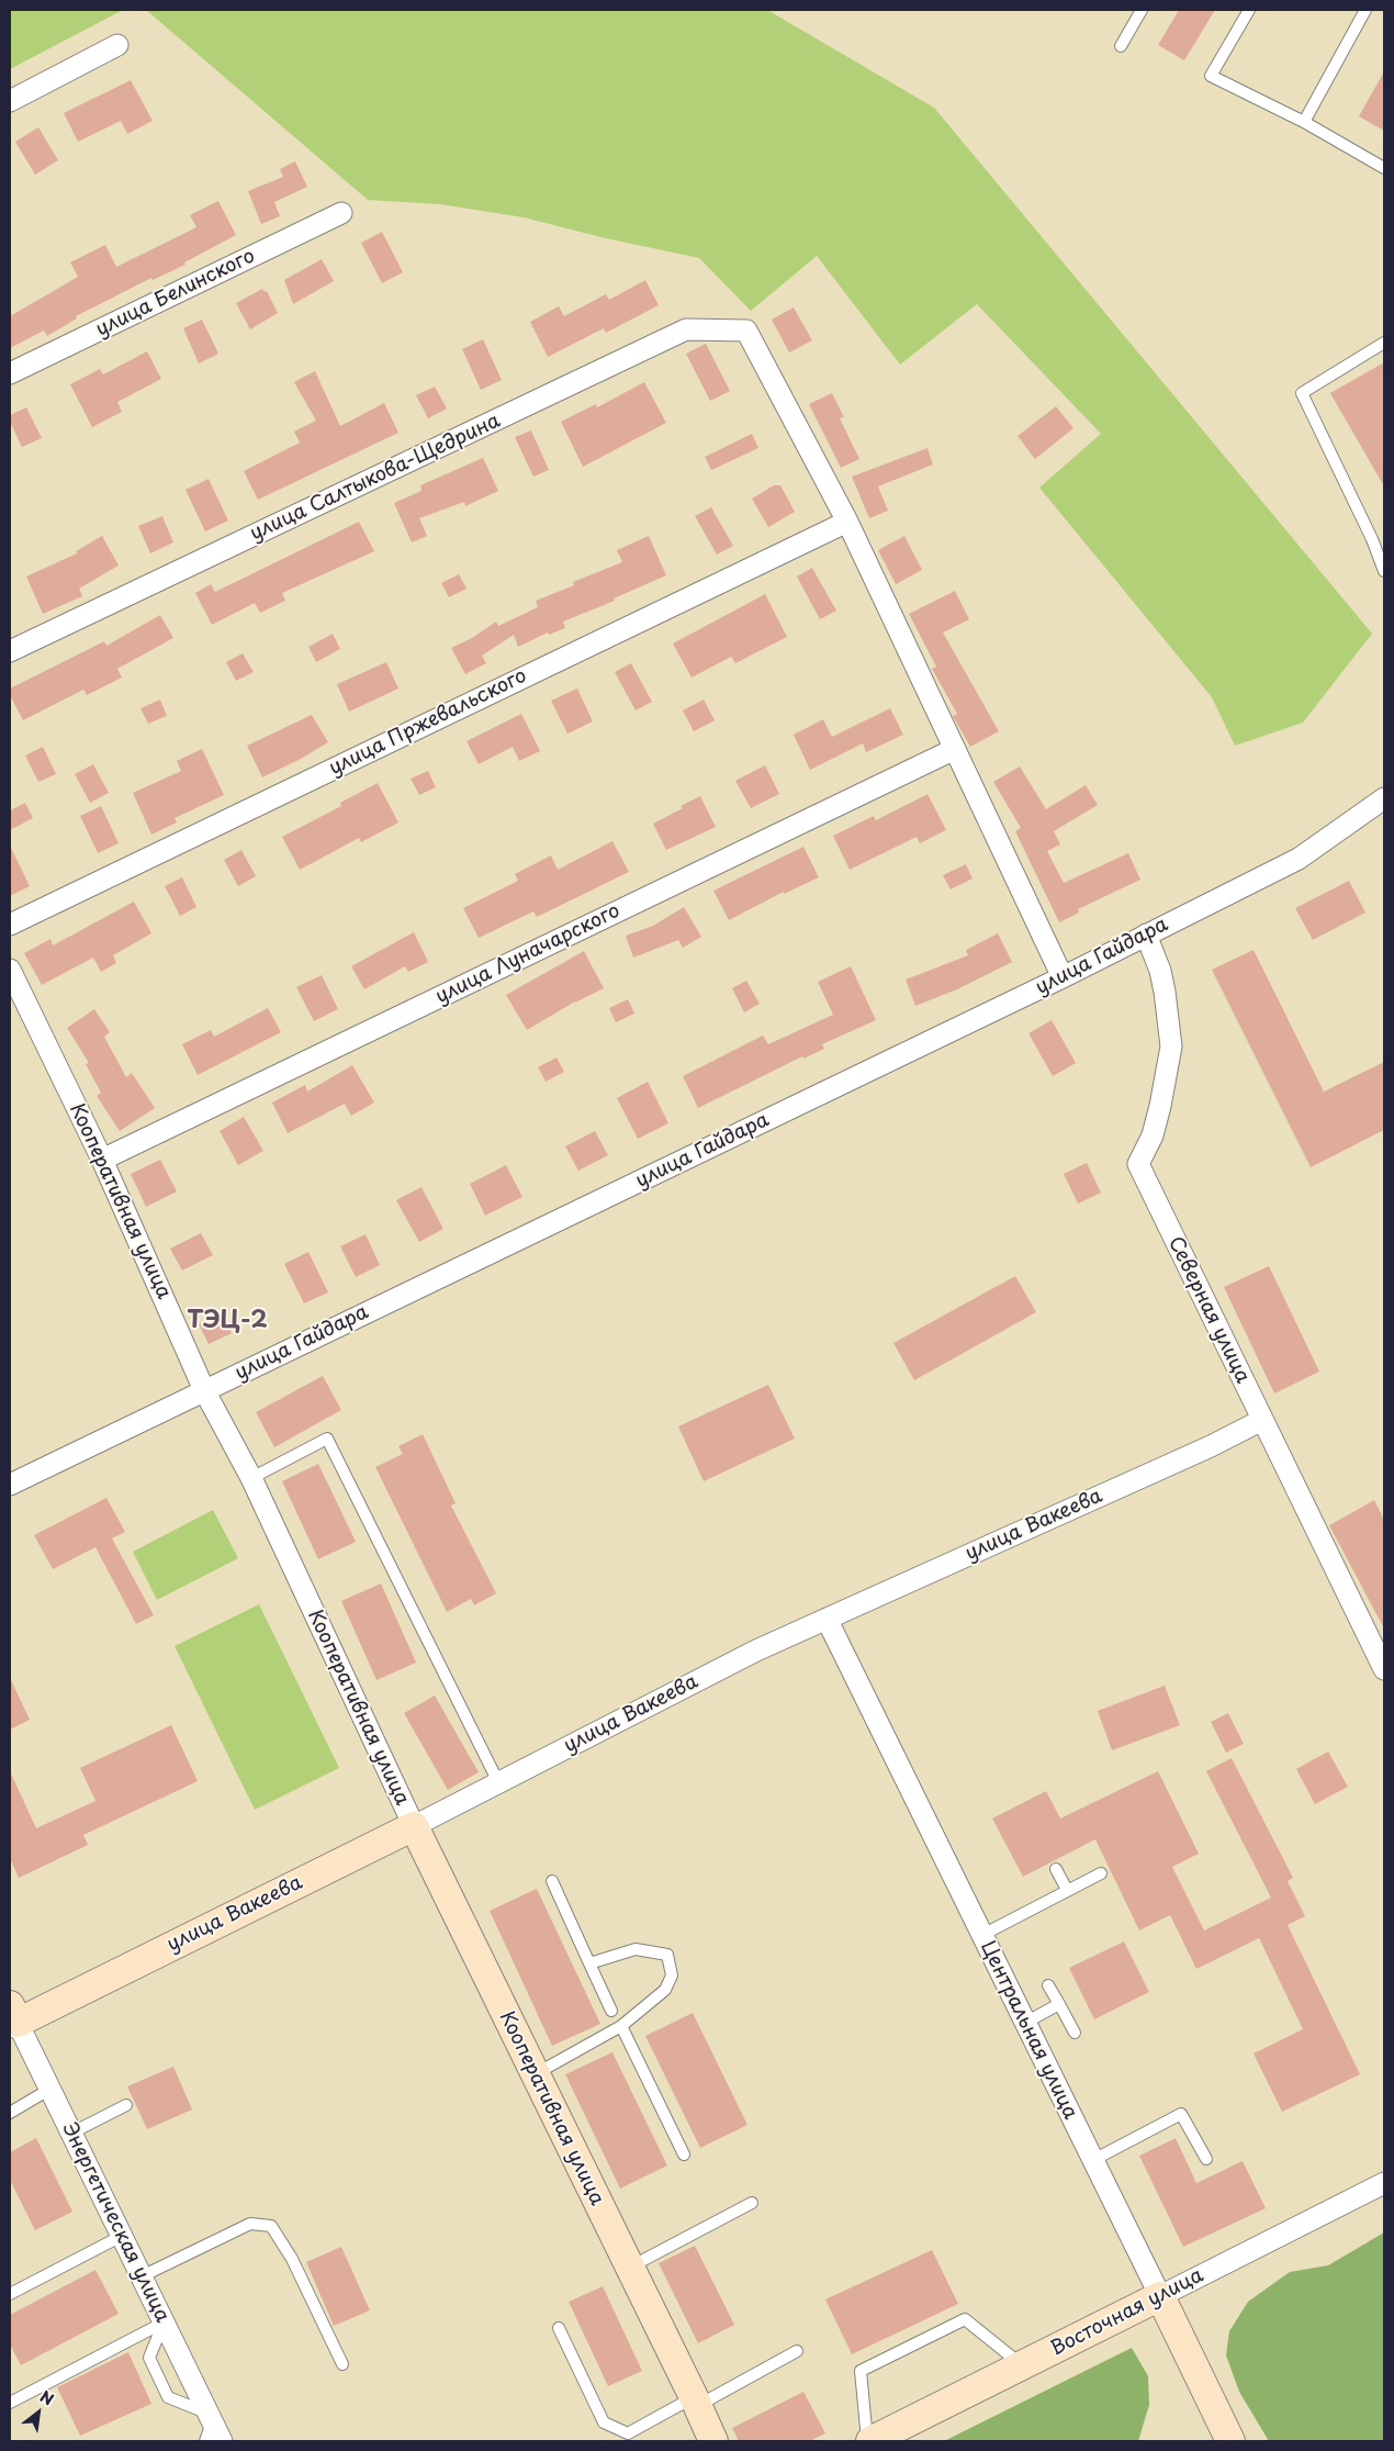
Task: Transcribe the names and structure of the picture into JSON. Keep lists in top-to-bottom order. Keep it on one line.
{"streets":{"street":["улица Белинского","улица Салтыкова-Щедрина","улица Пржевальского","улица Луначарского","улица Гайдара","Кооперативная улица","Северная улица","улица Вакеева","Центральная улица","Энергетическая улица","Восточная улица"]},"crossings":[["улица Салтыкова-Щедрина","улица Пржевальского"],["улица Луначарского","Кооперативная улица"],["улица Гайдара","Кооперативная улица"],["улица Гайдара","Северная улица"],["Кооперативная улица","улица Вакеева"],["Северная улица","улица Вакеева"],["улица Вакеева","Центральная улица"],["улица Вакеева","Энергетическая улица"],["Центральная улица","Восточная улица"]],"districts":["ТЭЦ-2"],"north":"top right"}
